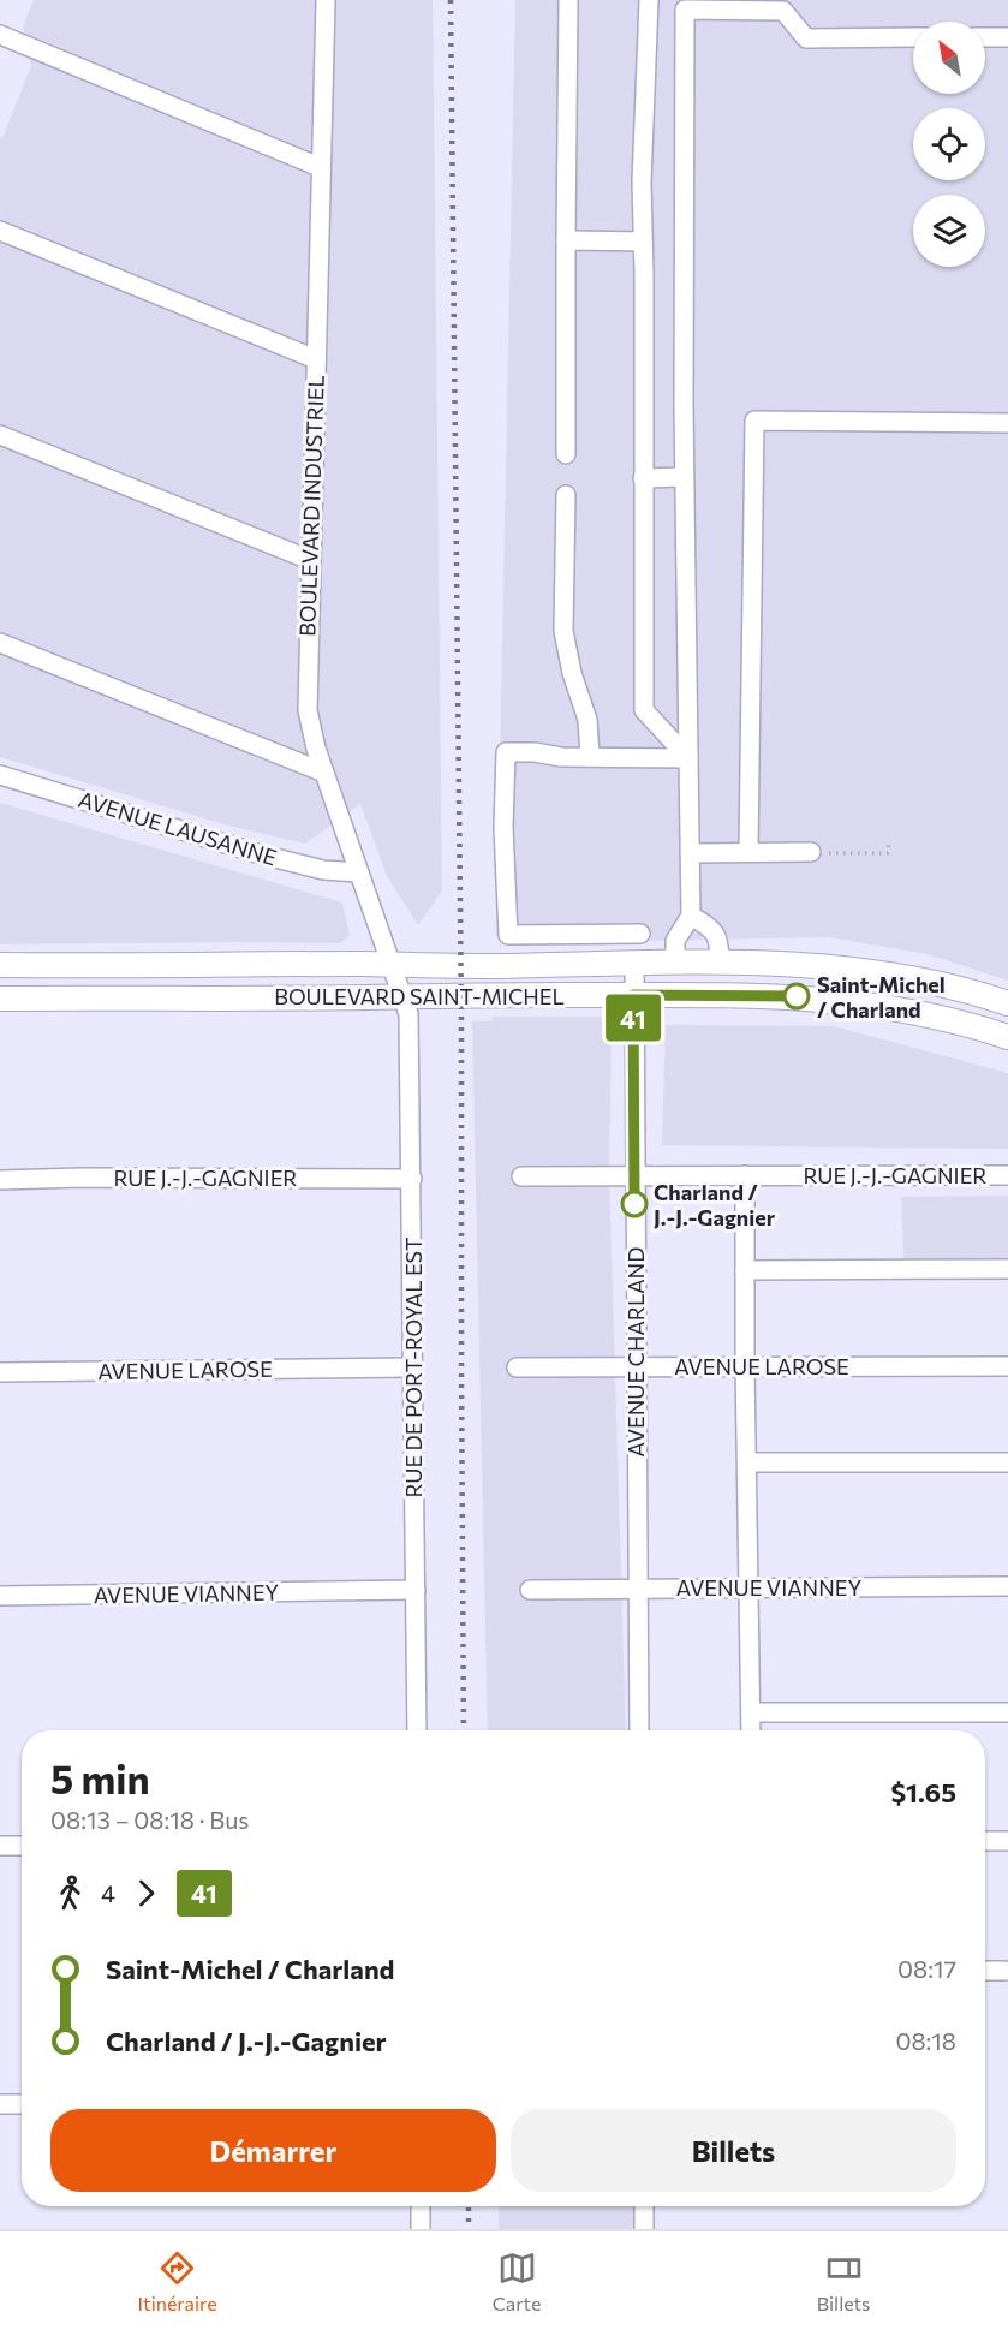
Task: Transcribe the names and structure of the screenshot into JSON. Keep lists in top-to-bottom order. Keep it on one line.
{"streets":{"main road":["BOULEVARD SAINT-MICHEL"],"street":["BOULEVARD INDUSTRIEL","AVENUE LAUSANNE","RUE J.-J.-GAGNIER","AVENUE CHARLAND","AVENUE LAROSE","RUE DE PORT-ROYAL EST","AVENUE VIANNEY"]},"crossings":[["BOULEVARD INDUSTRIEL","AVENUE LAUSANNE"],["BOULEVARD INDUSTRIEL","BOULEVARD SAINT-MICHEL"],["BOULEVARD INDUSTRIEL","RUE DE PORT-ROYAL EST"],["BOULEVARD SAINT-MICHEL","AVENUE CHARLAND"],["BOULEVARD SAINT-MICHEL","RUE DE PORT-ROYAL EST"],["RUE J.-J.-GAGNIER","AVENUE CHARLAND"],["RUE J.-J.-GAGNIER","RUE DE PORT-ROYAL EST"],["AVENUE CHARLAND","AVENUE LAROSE"],["AVENUE CHARLAND","AVENUE VIANNEY"],["AVENUE LAROSE","RUE DE PORT-ROYAL EST"],["RUE DE PORT-ROYAL EST","AVENUE VIANNEY"]],"places":["Saint-Michel / Charland","Charland / J.-J.-Gagnier"],"lines":["bus line 41"],"north":"top left","page":{"on_map":"41","heading":["5 min","08:13 – 08:18 · Bus","$1.65"],"legs":["4","41"],"list":[{"name":"Saint-Michel / Charland","value":"08:17"},{"name":"Charland / J.-J.-Gagnier","value":"08:18"}],"buttons":["Démarrer","Billets"],"tabs":["Itinéraire","Carte","Billets"]}}
